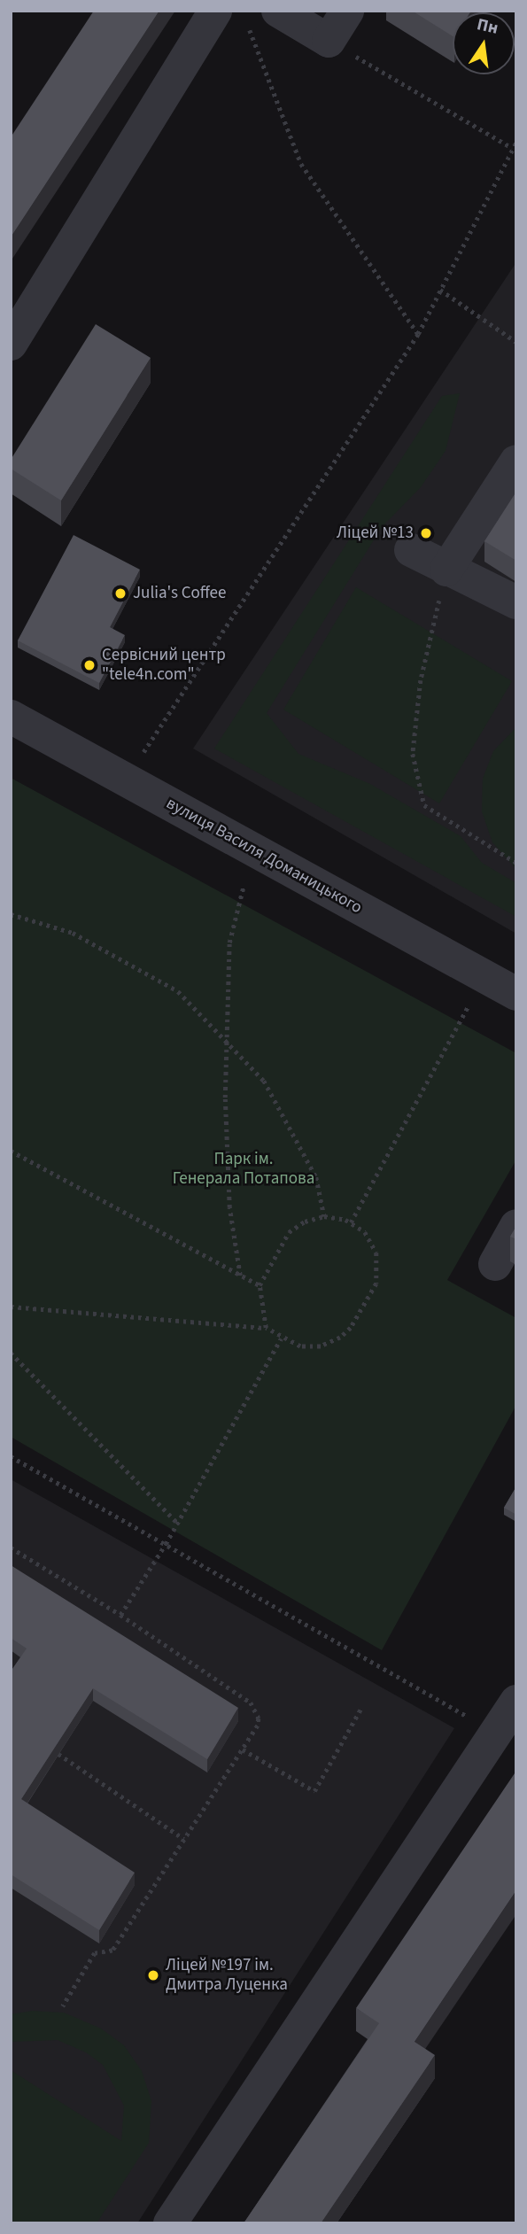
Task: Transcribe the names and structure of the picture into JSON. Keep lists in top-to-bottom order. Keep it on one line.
{"streets":{"street":["вулиця Василя Доманицького"]},"parks":["Парк ім. Генерала Потапова"],"places":["Ліцей №13","Julia's Coffee","Сервісний центр \"tele4n.com\"","Ліцей №197 ім. Дмитра Луценка"],"north":"top"}
